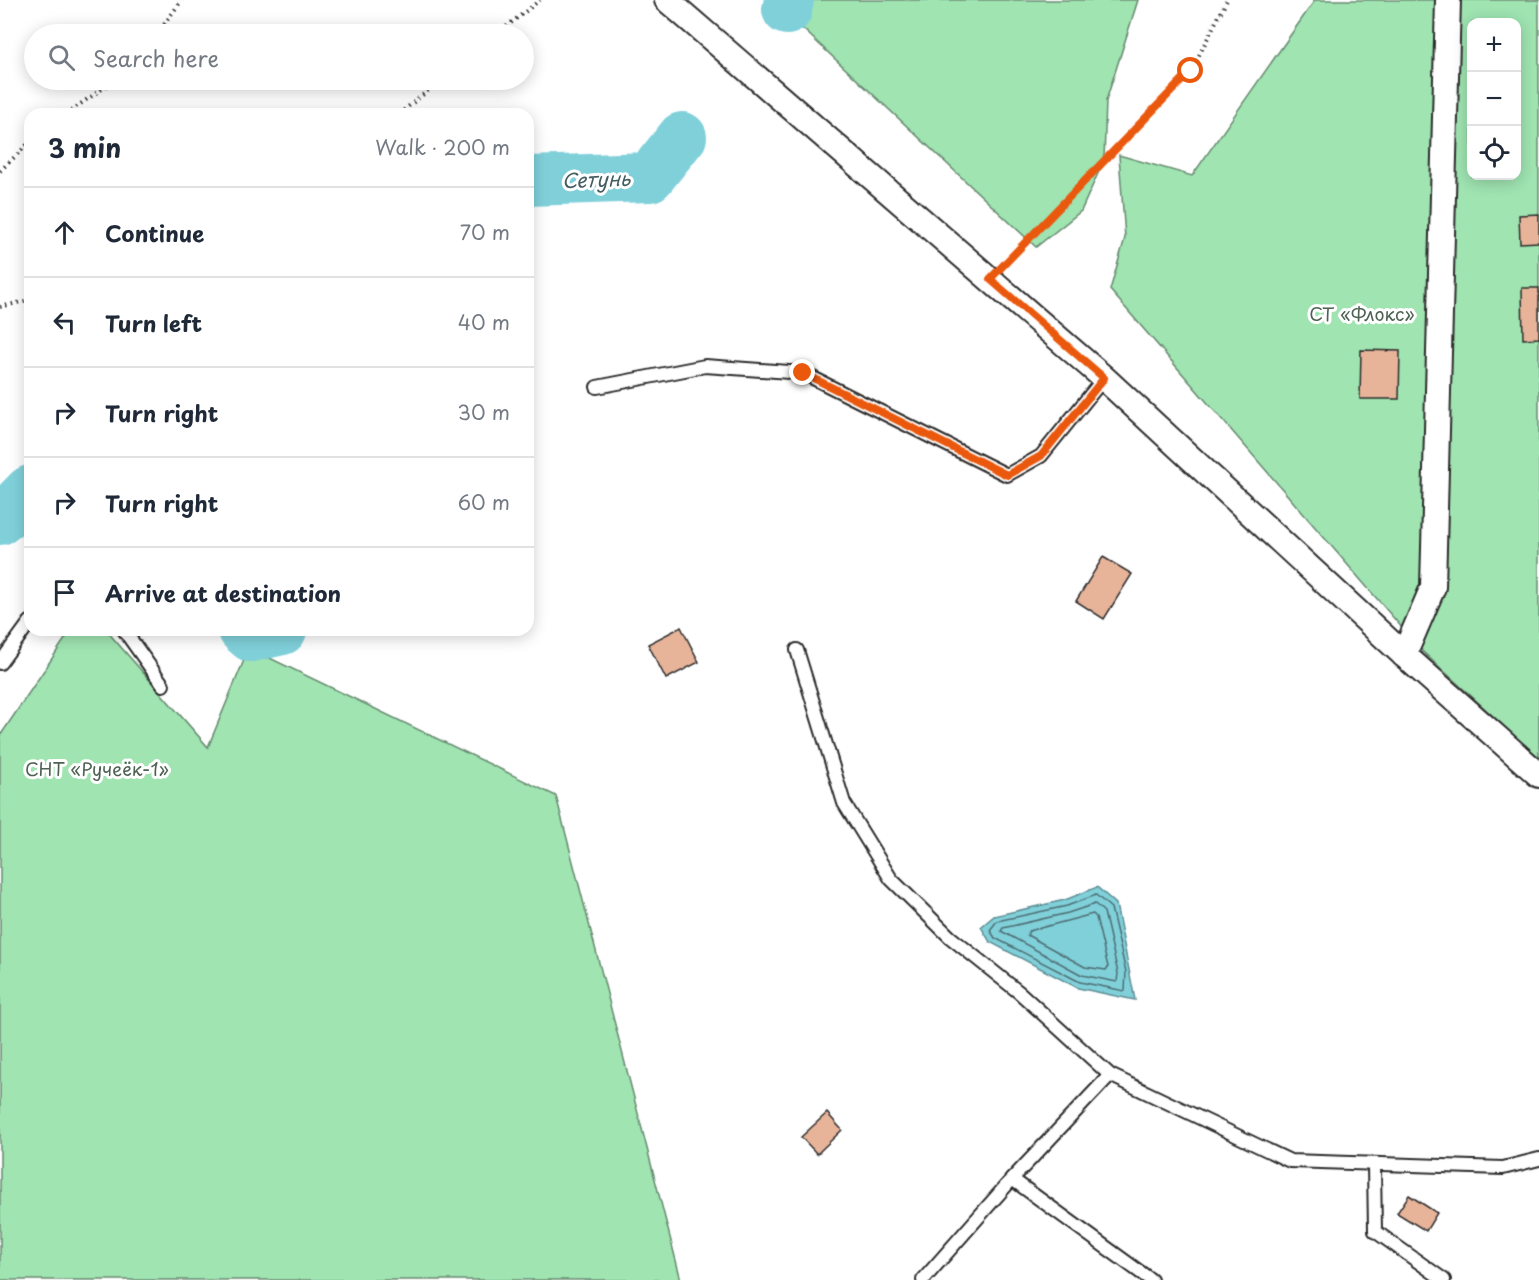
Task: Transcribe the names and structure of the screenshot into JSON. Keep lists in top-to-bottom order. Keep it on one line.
{"water":["Сетунь"],"parks":["СТ «Флокс»","СНТ «Ручеёк-1»"],"page":{"map_buttons":["+","−"],"search":"Search here","heading":["3 min","Walk · 200 m"],"list":[["Continue","70 m"],["Turn left","40 m"],["Turn right","30 m"],["Turn right","60 m"],"Arrive at destination"]}}
